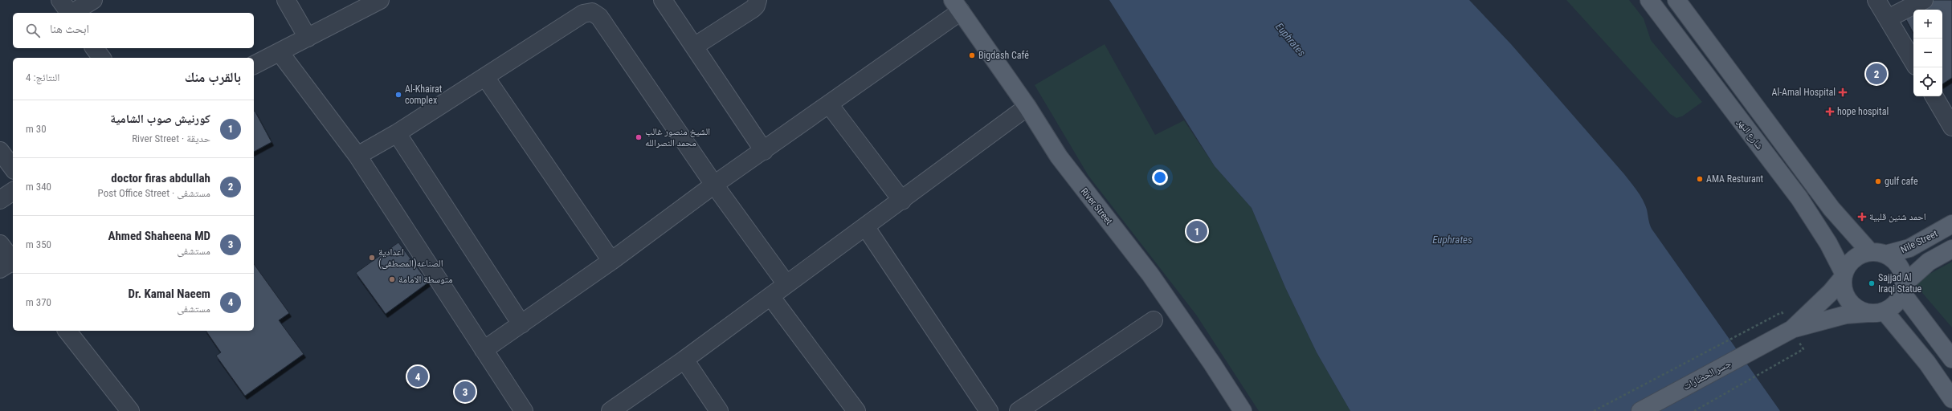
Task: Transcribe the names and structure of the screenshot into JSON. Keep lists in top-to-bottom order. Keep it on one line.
{"streets":{"main road":["شارع النهر","River Street","Nile Street","جسر الحضارات"]},"crossings":[["شارع النهر","Nile Street"]],"water":["Euphrates"],"places":{"other":["Bigdash Café","Al-Khairat complex","الشيخ منصور غالب محمد النصرالله","AMA Resturant","gulf cafe","اعدادية الصناعه(المصطفى)","متوسطة الامامة","Sajjad Al Iraqi Statue"],"health":["Al-Amal Hospital","hope hospital","احمد شنين قلبية"]},"page":{"map_buttons":["+","−"],"search":"ابحث هنا","heading":["بالقرب منك","النتائج: 4"],"pins":["2","1","4","3"],"list":[{"mark":"1","name":"كورنيش صوب الشامية","note":"حديقة · River Street","value":"30 m"},{"mark":"2","name":"doctor firas abdullah","note":"مستشفى · Post Office Street","value":"340 m"},{"mark":"3","name":"Ahmed Shaheena MD","note":"مستشفى","value":"350 m"},{"mark":"4","name":"Dr. Kamal Naeem","note":"مستشفى","value":"370 m"}]}}
